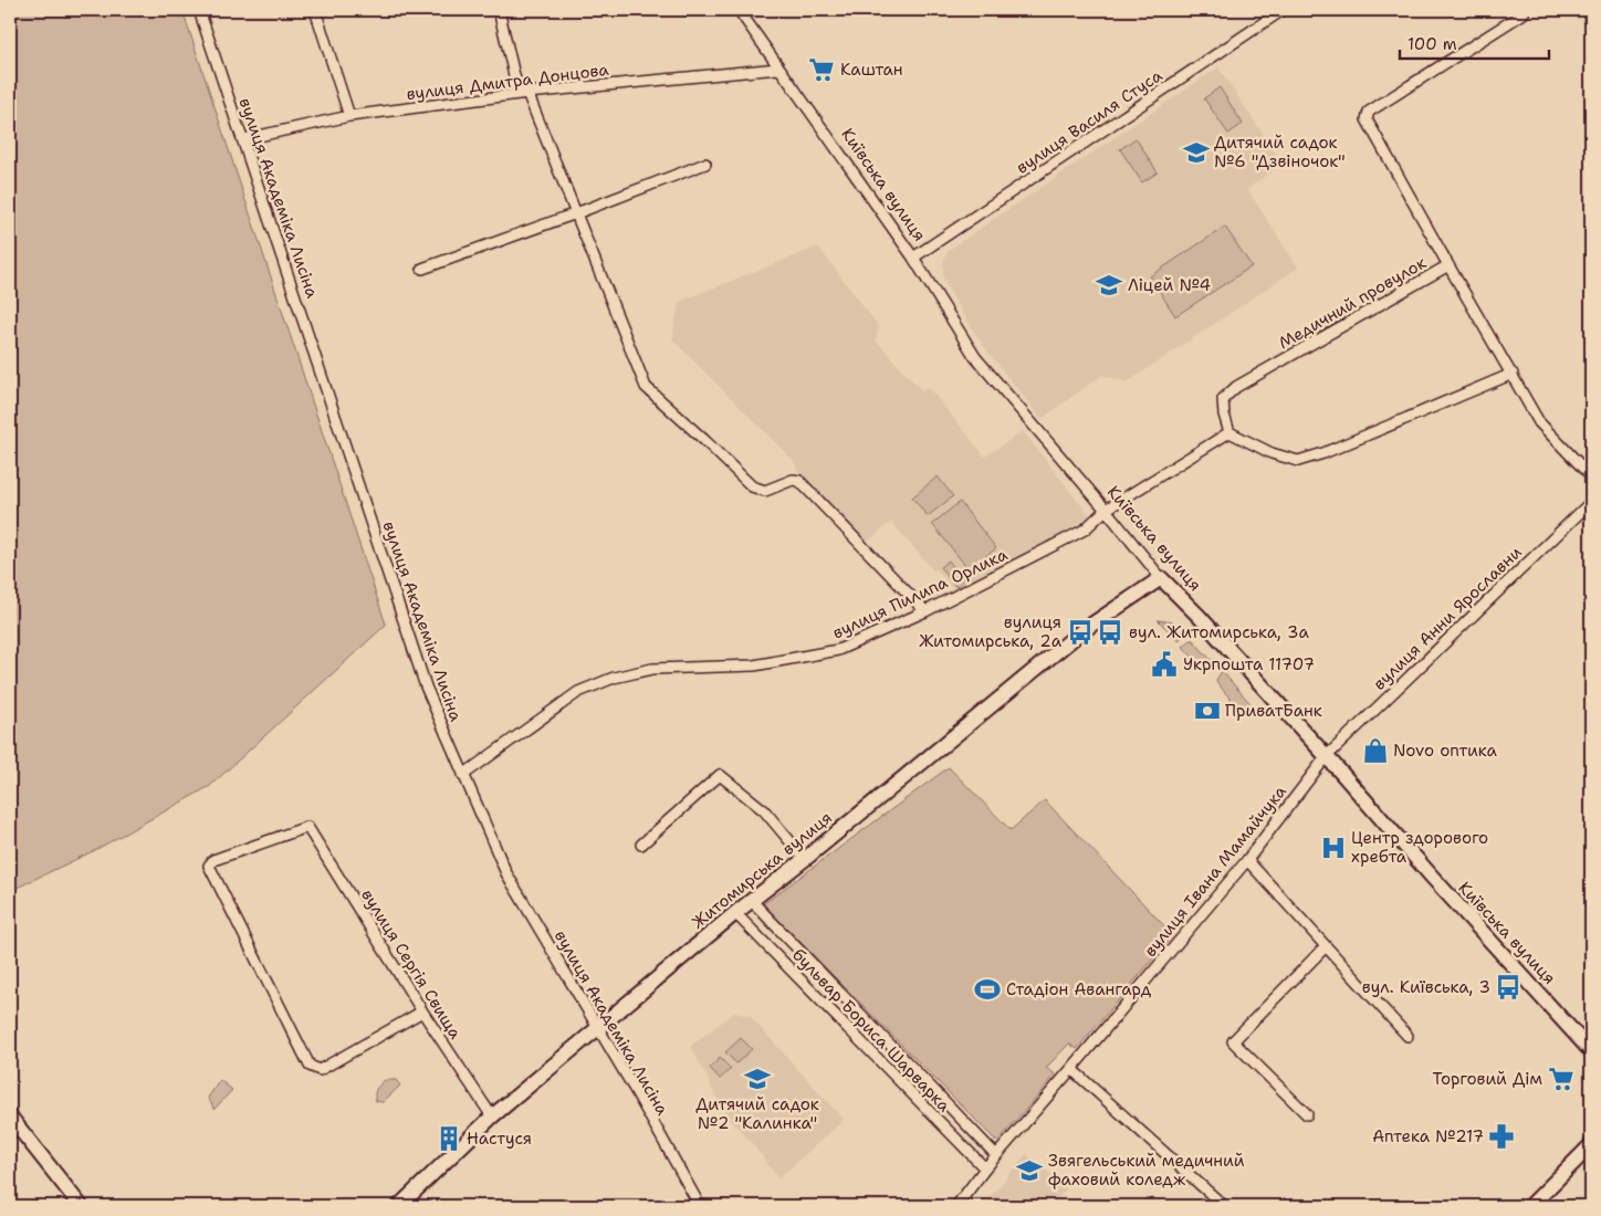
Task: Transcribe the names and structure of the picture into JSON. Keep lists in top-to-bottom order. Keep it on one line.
{"streets":{"main road":["Київська вулиця","Житомирська вулиця"],"street":["вулиця Дмитра Донцова","вулиця Василя Стуса","вулиця Академіка Лисіна","Медичний провулок","вулиця Пилипа Орлика","вулиця Анни Ярославни","вулиця Івана Мамайчука","вулиця Сергія Свища","бульвар Бориса Шарварка"]},"crossings":[["вулиця Дмитра Донцова","Київська вулиця"],["вулиця Дмитра Донцова","вулиця Академіка Лисіна"],["вулиця Василя Стуса","Київська вулиця"],["Київська вулиця","вулиця Пилипа Орлика"],["Київська вулиця","вулиця Анни Ярославни"],["Київська вулиця","Житомирська вулиця"],["Київська вулиця","вулиця Івана Мамайчука"],["вулиця Академіка Лисіна","вулиця Пилипа Орлика"],["вулиця Академіка Лисіна","Житомирська вулиця"],["вулиця Анни Ярославни","вулиця Івана Мамайчука"],["Житомирська вулиця","вулиця Сергія Свища"],["Житомирська вулиця","бульвар Бориса Шарварка"],["вулиця Івана Мамайчука","бульвар Бориса Шарварка"]],"places":{"supermarket":["Каштан","Торговий Дім"],"school or university":["Дитячий садок №6 \"Дзвіночок\"","Ліцей №4","Дитячий садок №2 \"Калинка\"","Звягельський медичний фаховий коледж"],"bus stop":["вулиця Житомирська, 2а","вул. Житомирська, 3а","вул. Київська, 3"],"public building":["Укрпошта 11707"],"bank":["ПриватБанк"],"shop":["Novo оптика"],"hospital":["Центр здорового хребта"],"sports":["Стадіон Авангард"],"pharmacy":["Аптека №217"],"building":["Настуся"]},"scale_bar":"100 m"}
